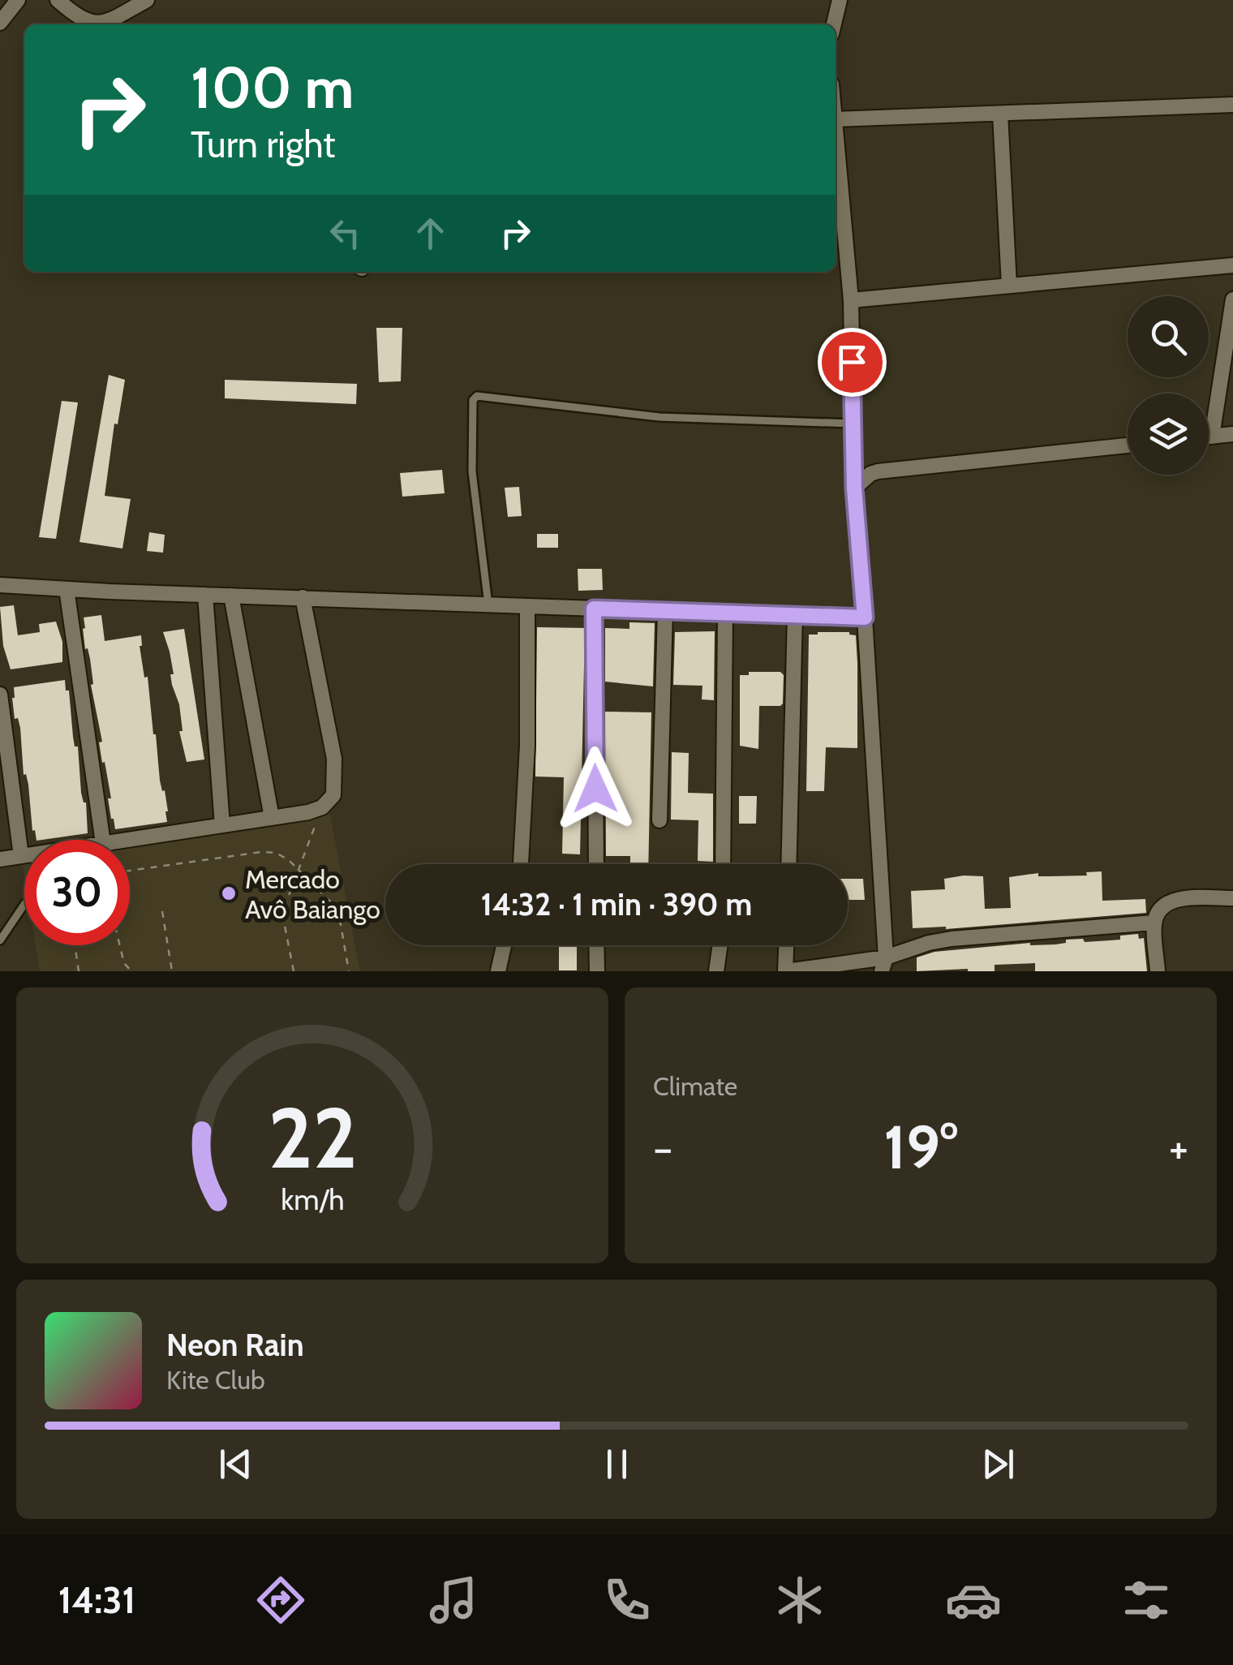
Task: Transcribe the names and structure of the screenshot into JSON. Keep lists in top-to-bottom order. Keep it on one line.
{"places":["Mercado Avô Baiango"],"page":{"turn":["100 m","Turn right"],"limit":"30","trip":"14:32 · 1 min · 390 m","tile":"Climate","heat":["−","19°","+"],"song":["Neon Rain","Kite Club"],"tabs":"14:31","gauge":["22","km/h"]}}
